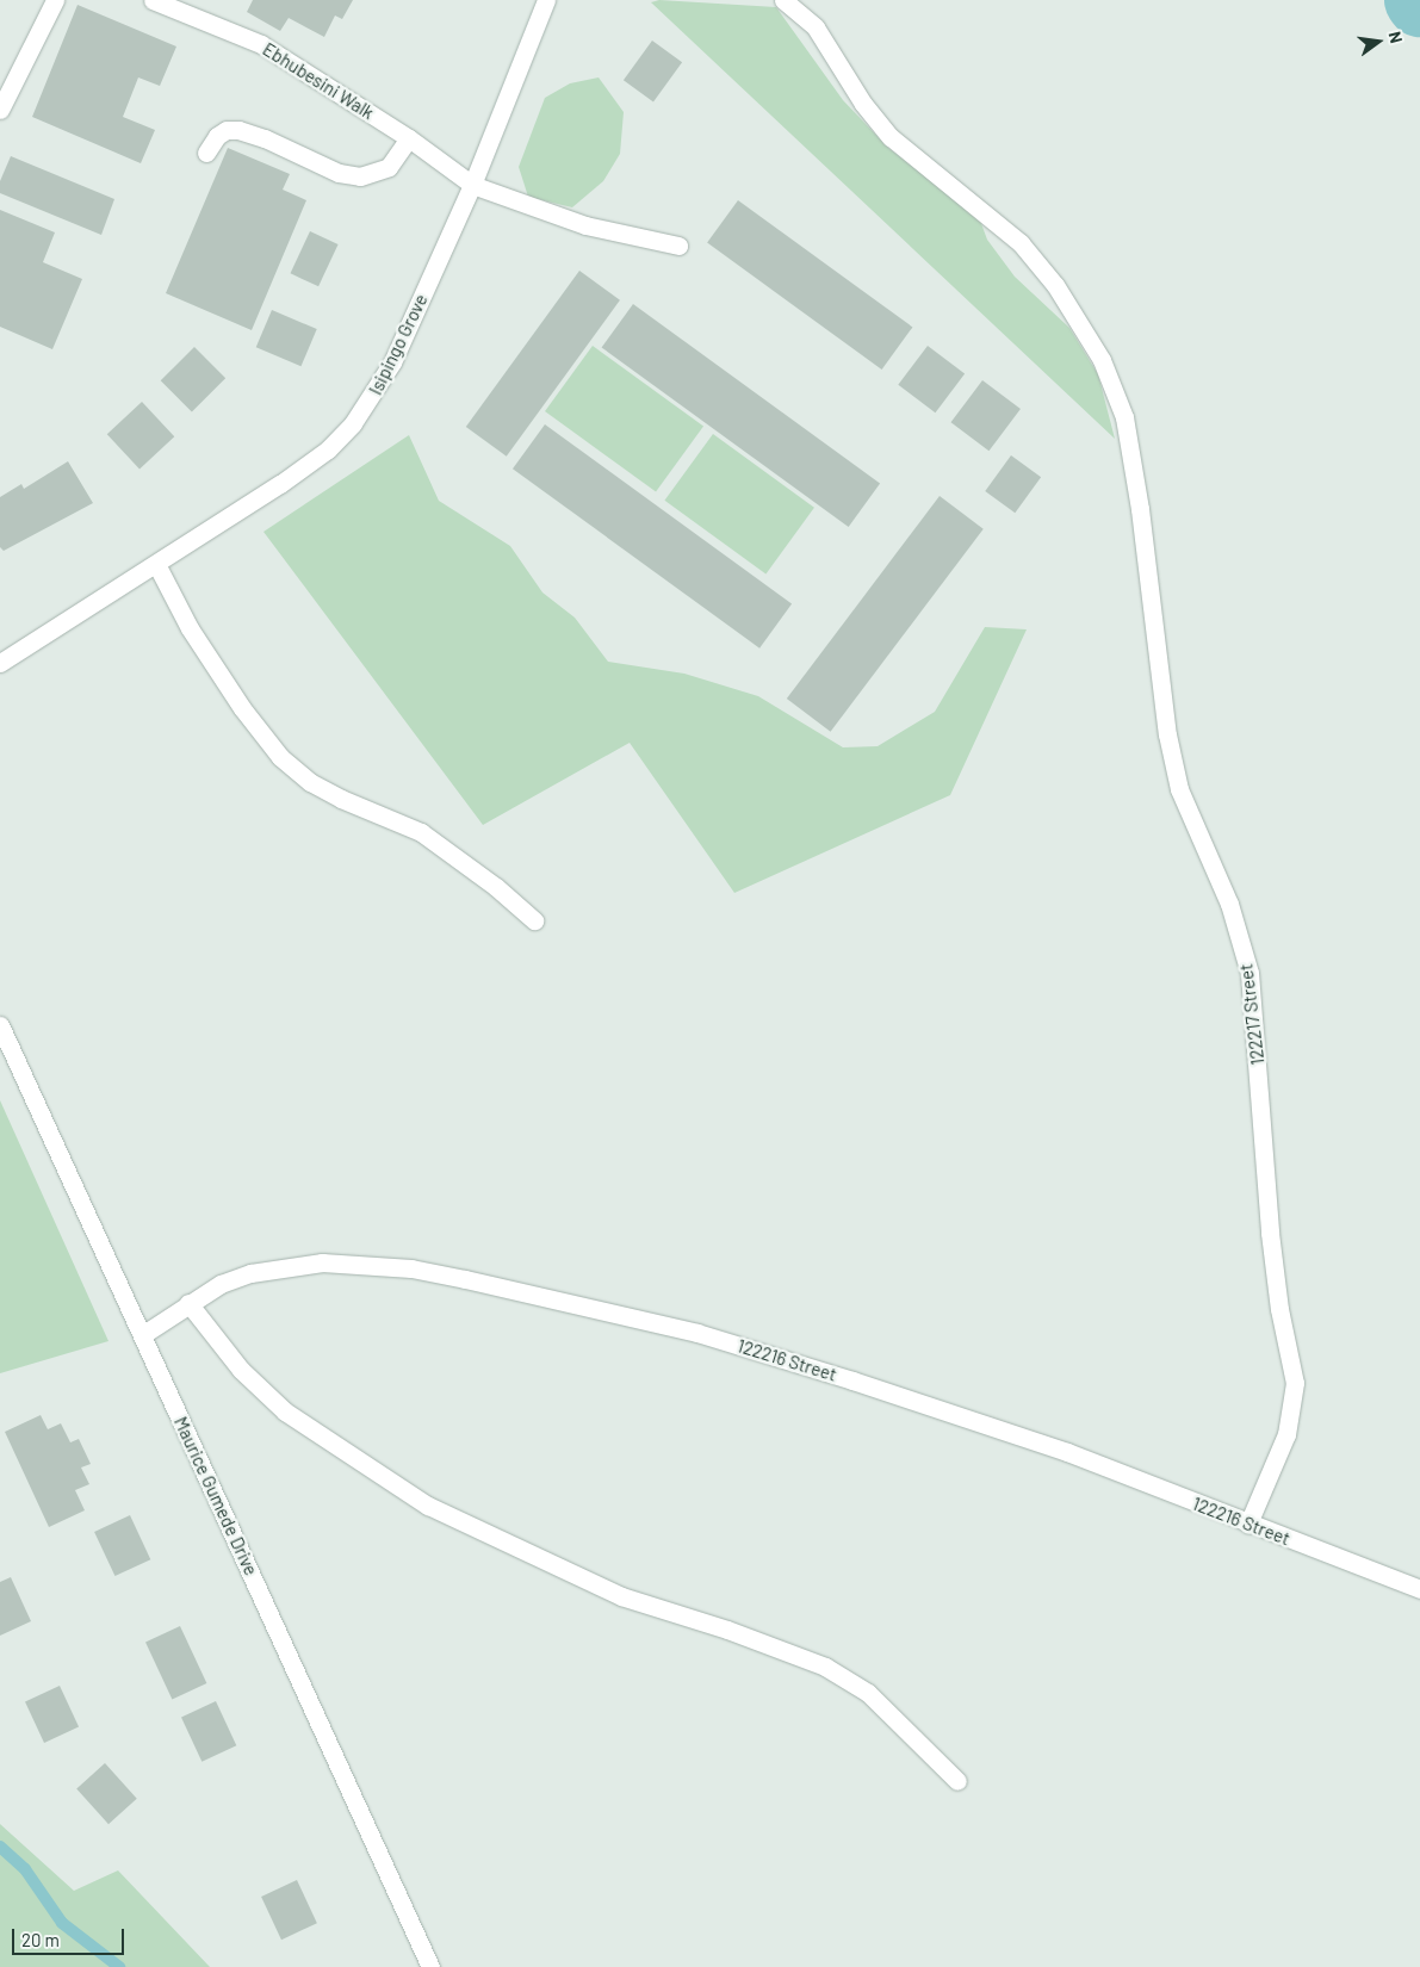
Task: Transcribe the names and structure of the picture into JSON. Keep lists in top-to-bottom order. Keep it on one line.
{"streets":{"street":["Ebhubesini Walk","Isipingo Grove","122217 Street","122216 Street","Maurice Gumede Drive"]},"crossings":[["Ebhubesini Walk","Isipingo Grove"],["122217 Street","122216 Street"],["122216 Street","Maurice Gumede Drive"]],"scale_bar":"20 m","north":"right"}
